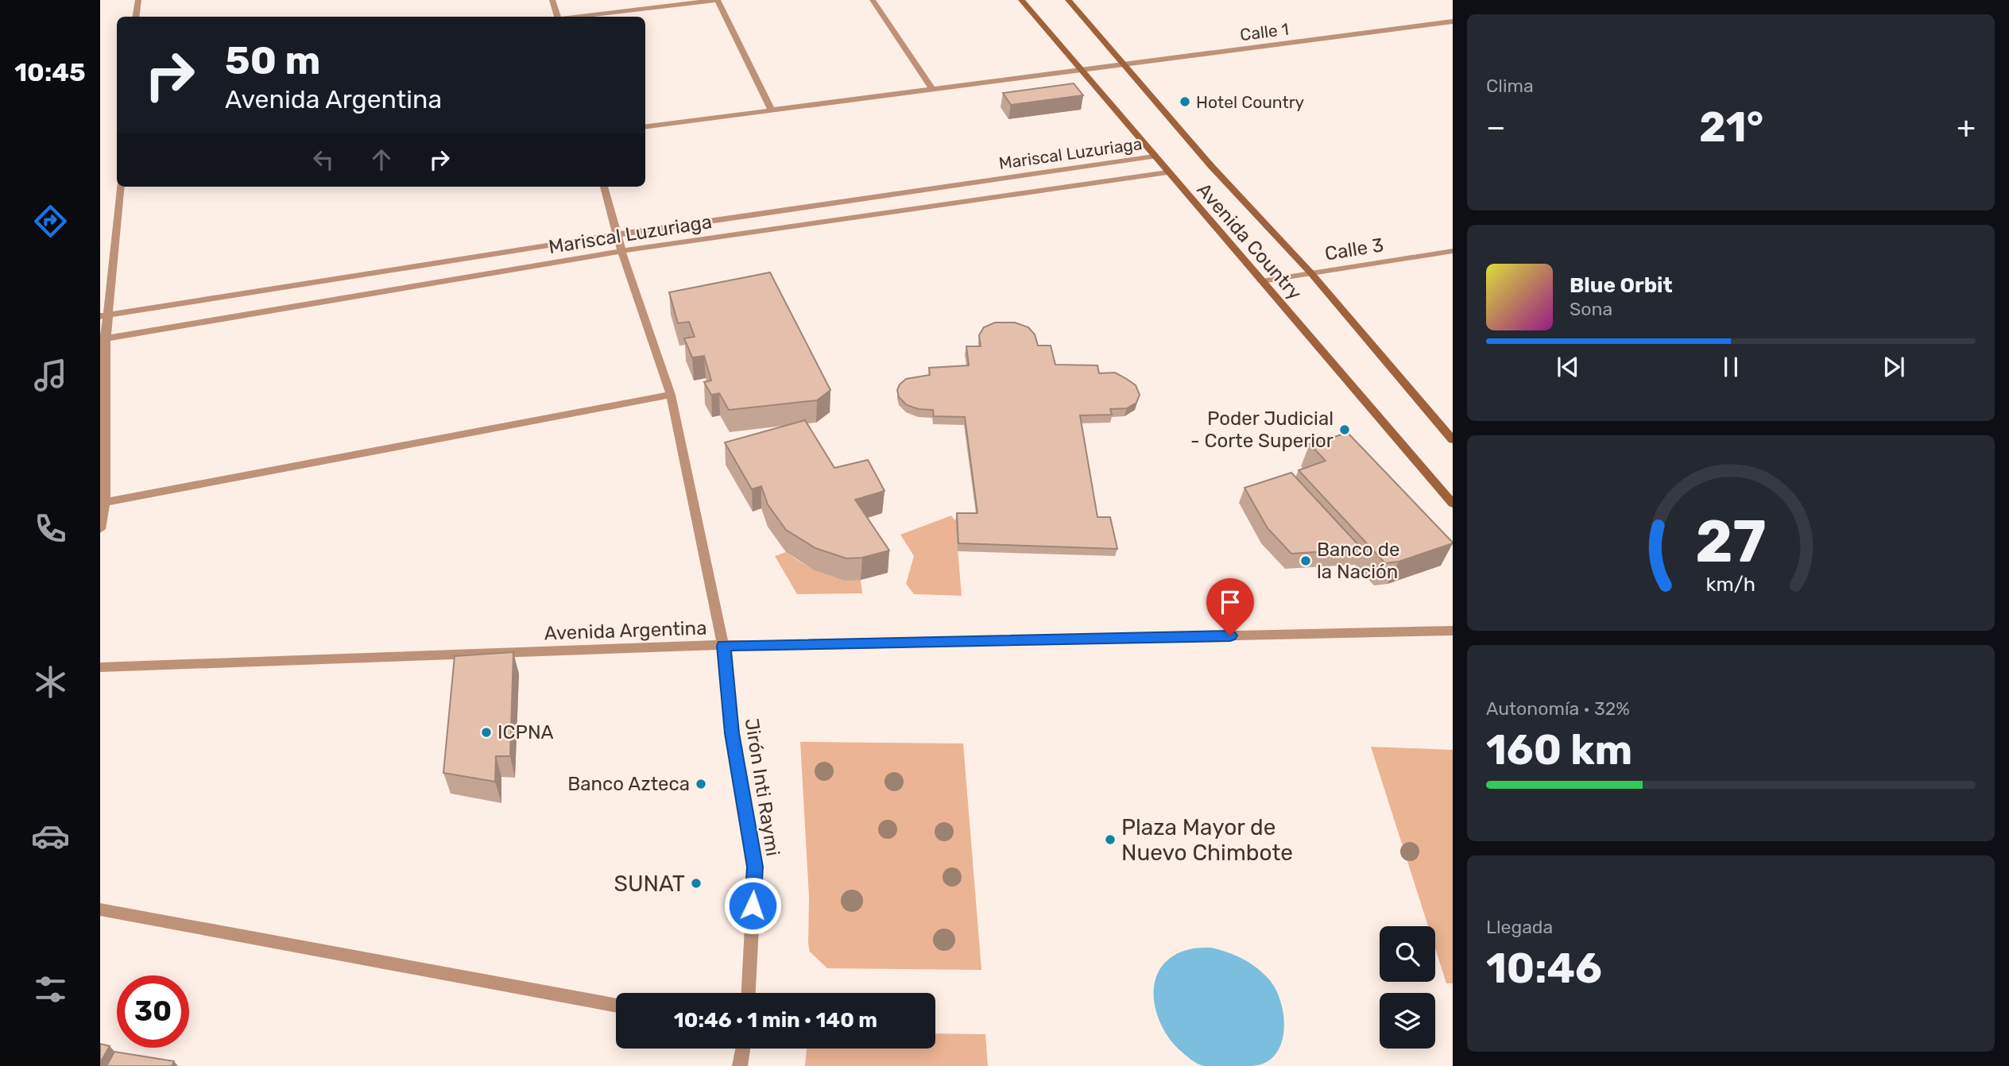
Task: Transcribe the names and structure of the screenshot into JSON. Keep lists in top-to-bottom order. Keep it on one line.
{"streets":{"main road":["Avenida Country"],"street":["Calle 1","Mariscal Luzuriaga","Calle 3","Avenida Argentina","Jirón Inti Raymi"]},"crossings":[["Calle 1","Avenida Country"],["Mariscal Luzuriaga","Avenida Country"],["Mariscal Luzuriaga","Jirón Inti Raymi"],["Avenida Country","Calle 3"],["Avenida Argentina","Jirón Inti Raymi"]],"places":["Hotel Country","Poder Judicial - Corte Superior","Banco de la Nación","ICPNA","Banco Azteca","Plaza Mayor de Nuevo Chimbote","SUNAT"],"page":{"tabs":"10:45","tile":["Clima",["Autonomía · 32%","160 km"],["Llegada","10:46"]],"turn":["50 m","Avenida Argentina"],"heat":["−","21°","+"],"song":["Blue Orbit","Sona"],"limit":"30","trip":"10:46 · 1 min · 140 m","gauge":["27","km/h"]}}
